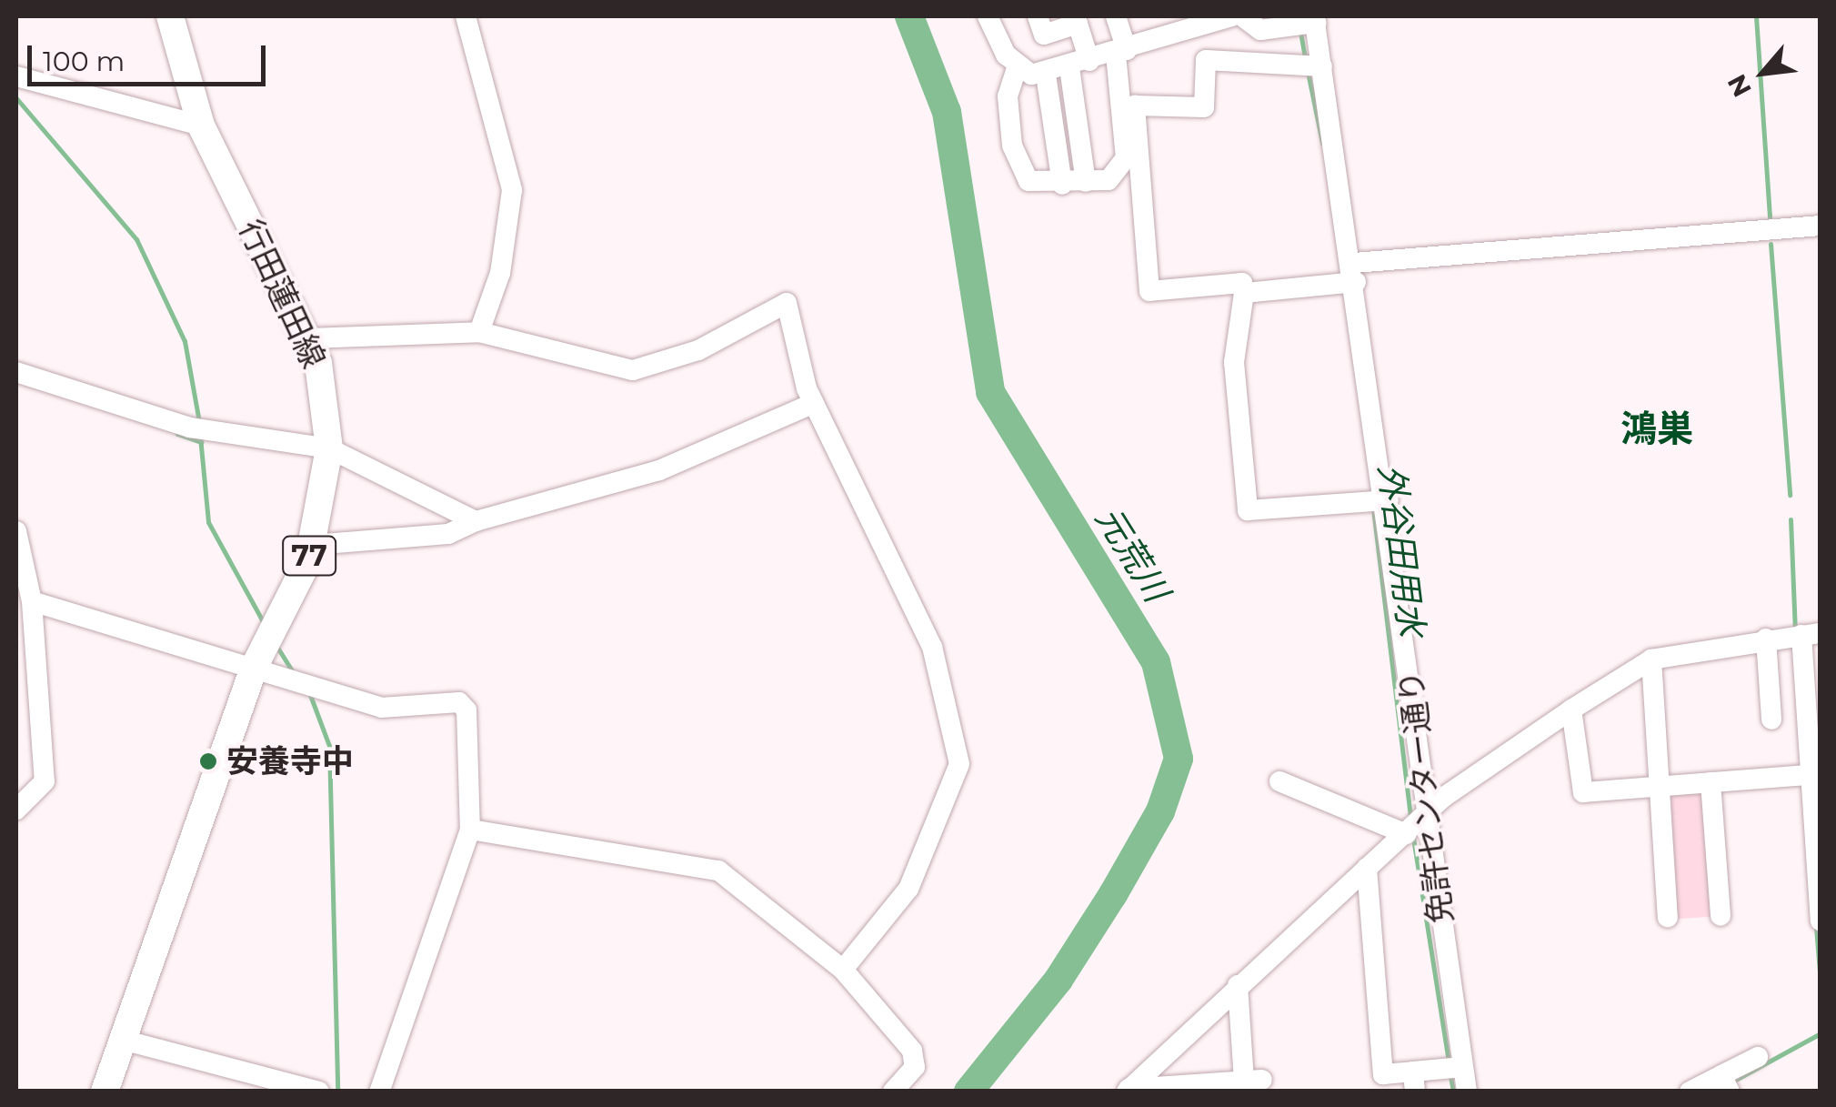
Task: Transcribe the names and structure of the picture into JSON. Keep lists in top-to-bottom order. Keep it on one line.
{"streets":{"main road":["行田蓮田線","77"],"street":["免許センター通り"]},"districts":["鴻巣"],"water":["外谷田用水","元荒川"],"places":["安養寺中"],"scale_bar":"100 m","north":"bottom left"}
